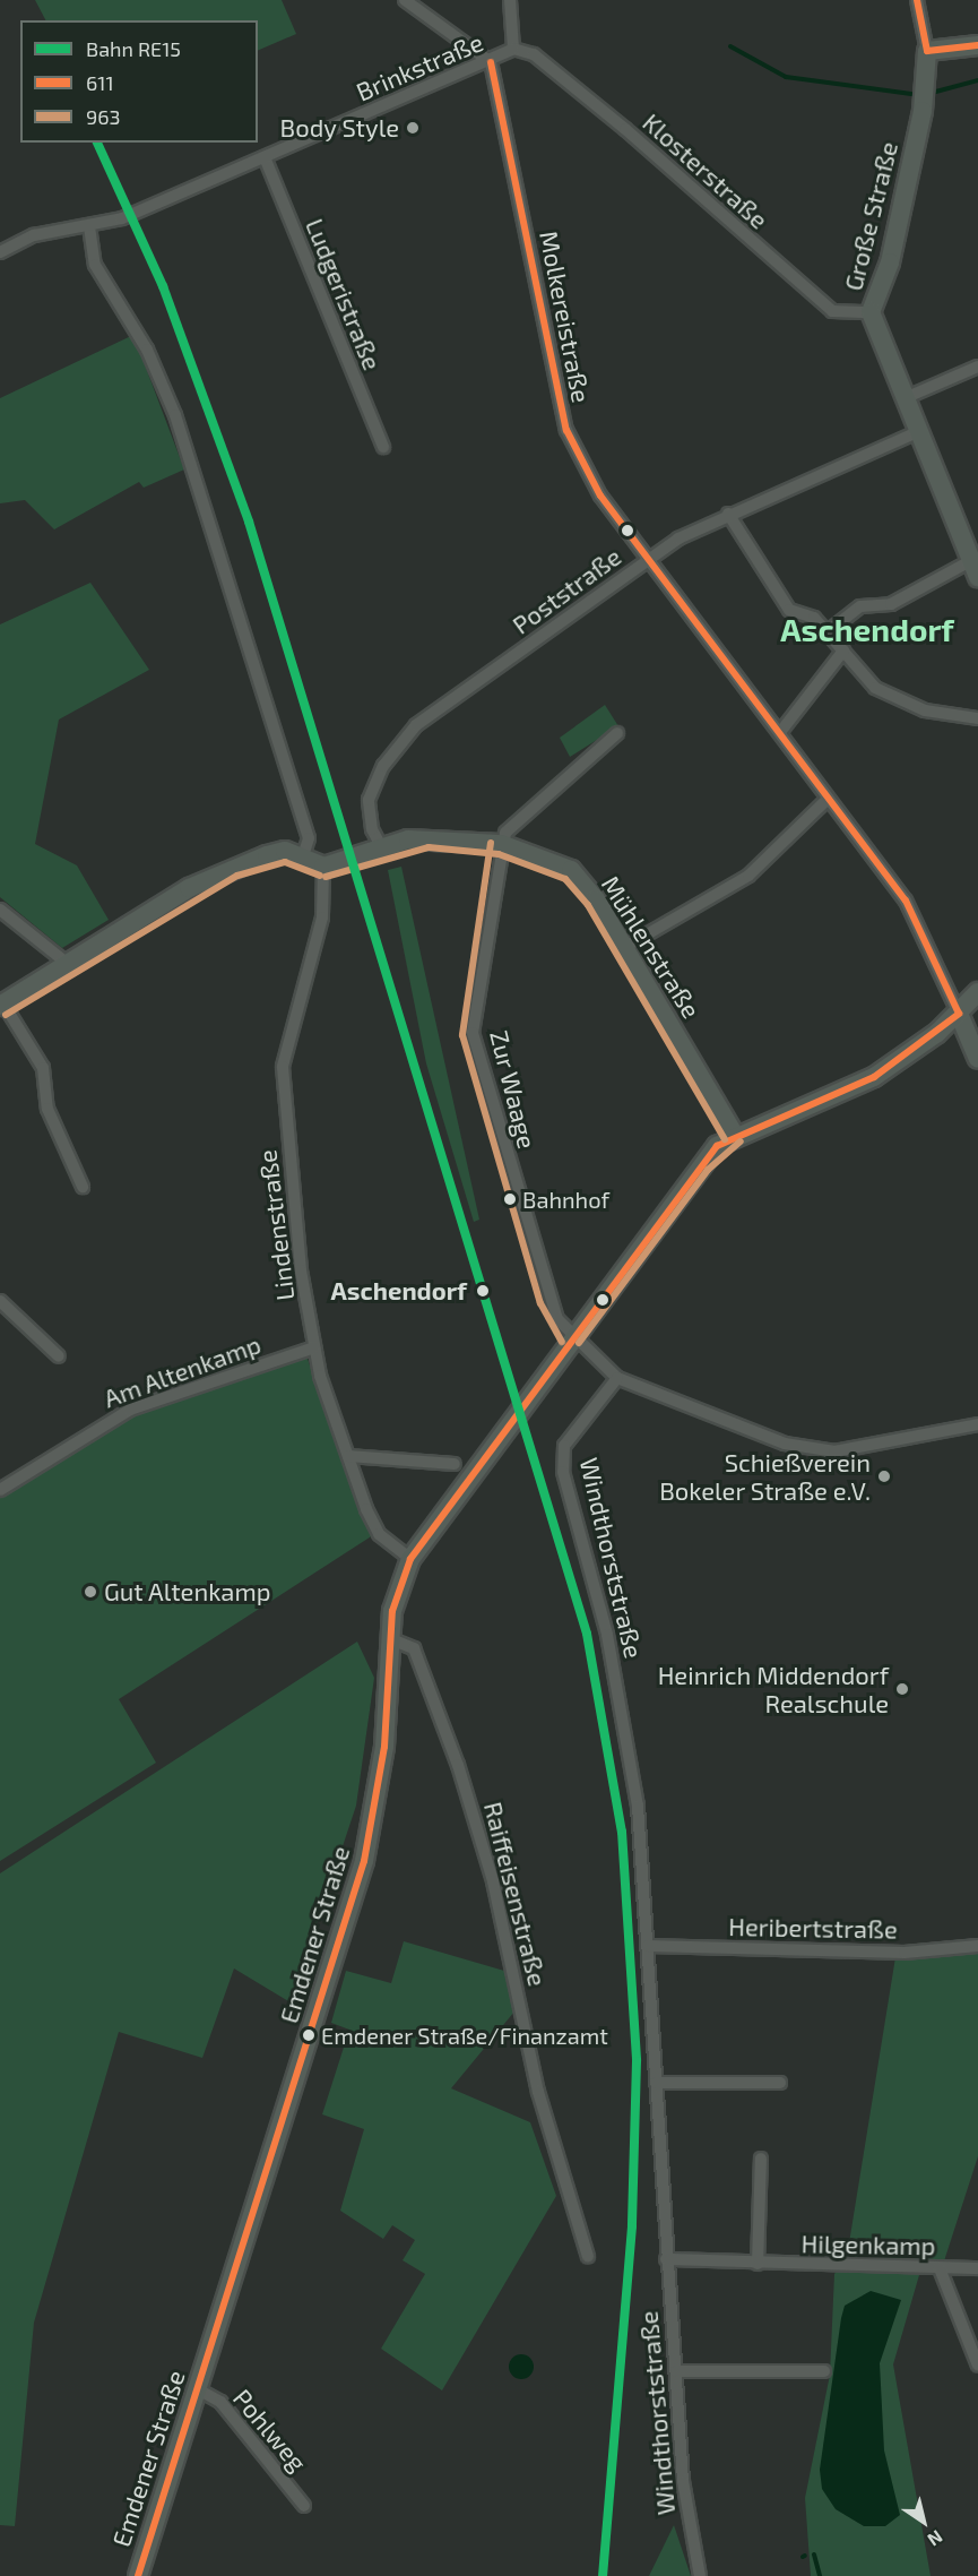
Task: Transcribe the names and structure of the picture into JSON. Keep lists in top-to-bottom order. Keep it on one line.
{"streets":{"street":["Brinkstraße","Klosterstraße","Große Straße","Ludgeristraße","Molkereistraße","Poststraße","Mühlenstraße","Zur Waage","Lindenstraße","Am Altenkamp","Windthorststraße","Raiffeisenstraße","Heribertstraße","Emdener Straße","Hilgenkamp","Pohlweg"]},"crossings":[["Brinkstraße","Klosterstraße"],["Brinkstraße","Ludgeristraße"],["Brinkstraße","Molkereistraße"],["Klosterstraße","Große Straße"],["Große Straße","Poststraße"],["Molkereistraße","Poststraße"],["Poststraße","Mühlenstraße"],["Mühlenstraße","Zur Waage"],["Mühlenstraße","Lindenstraße"],["Zur Waage","Emdener Straße"],["Lindenstraße","Am Altenkamp"],["Lindenstraße","Emdener Straße"],["Windthorststraße","Heribertstraße"],["Windthorststraße","Hilgenkamp"],["Raiffeisenstraße","Emdener Straße"],["Emdener Straße","Pohlweg"]],"districts":["Aschendorf"],"places":["Body Style","Bahnhof","Aschendorf","Schießverein Bokeler Straße e.V.","Gut Altenkamp","Heinrich Middendorf Realschule","Emdener Straße/Finanzamt"],"lines":["transit line 611","rail line RE15","transit line 963"],"legend":["Bahn RE15","611","963"],"north":"bottom right"}
